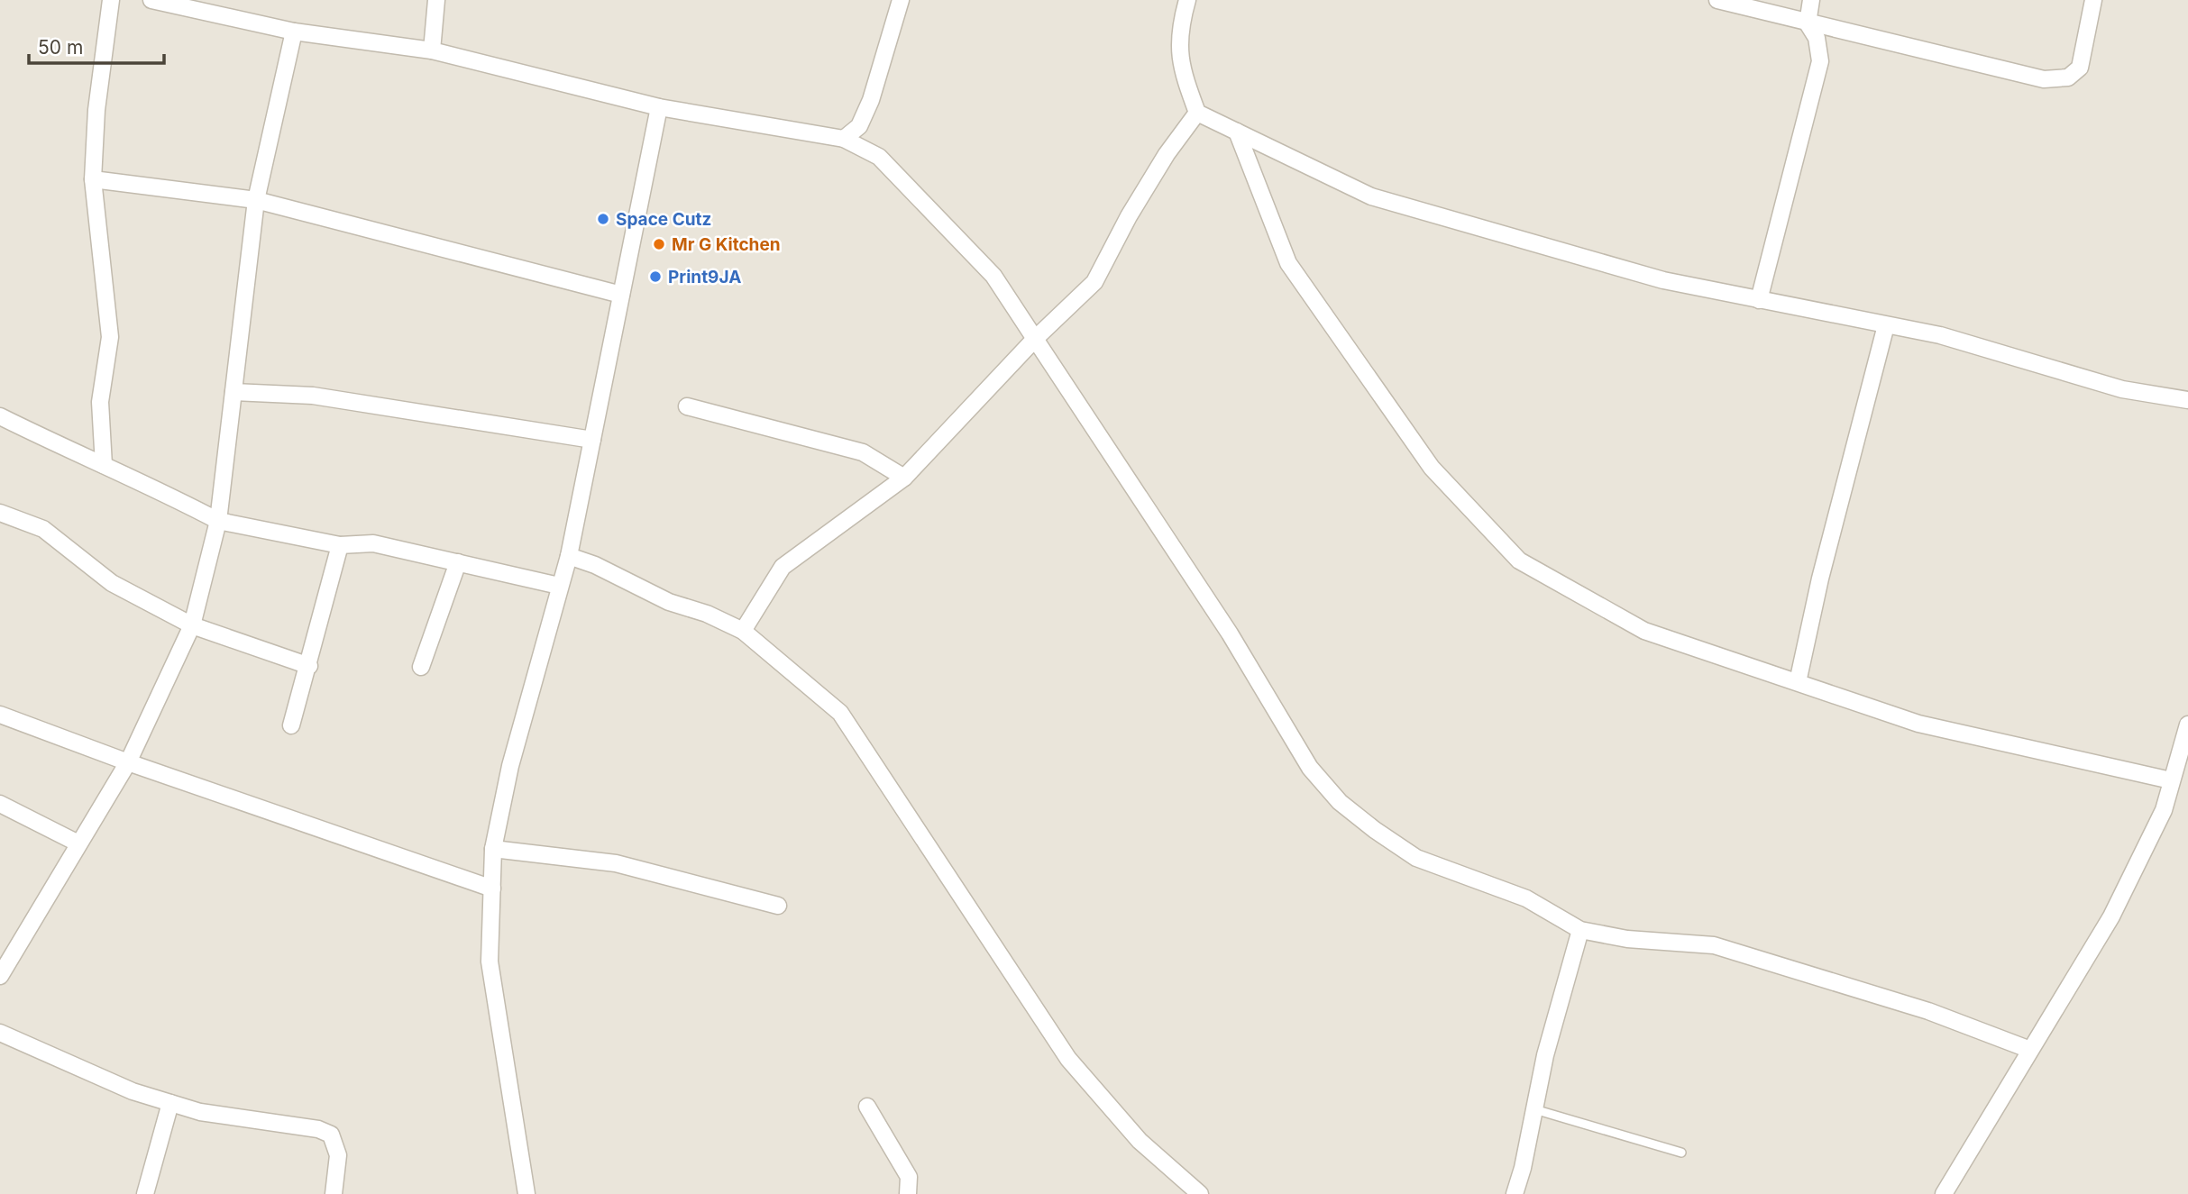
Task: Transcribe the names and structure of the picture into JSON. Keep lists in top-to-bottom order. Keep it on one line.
{"places":["Space Cutz","Mr G Kitchen","Print9JA"],"scale_bar":"50 m"}
